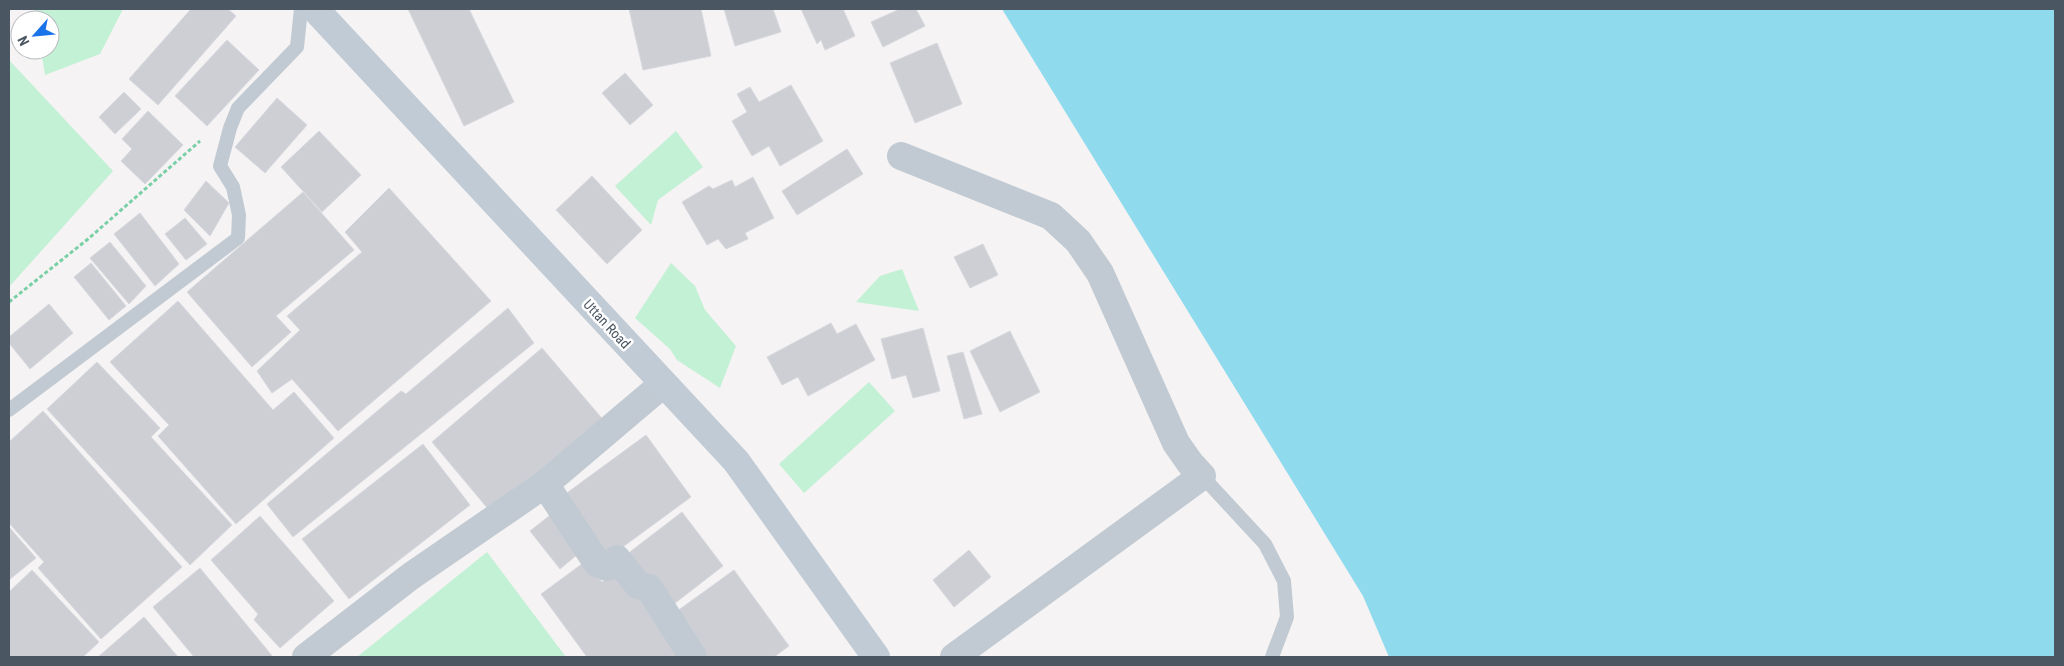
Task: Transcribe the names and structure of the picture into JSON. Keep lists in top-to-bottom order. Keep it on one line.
{"streets":{"main road":["Uttan Road"]},"north":"bottom left"}
